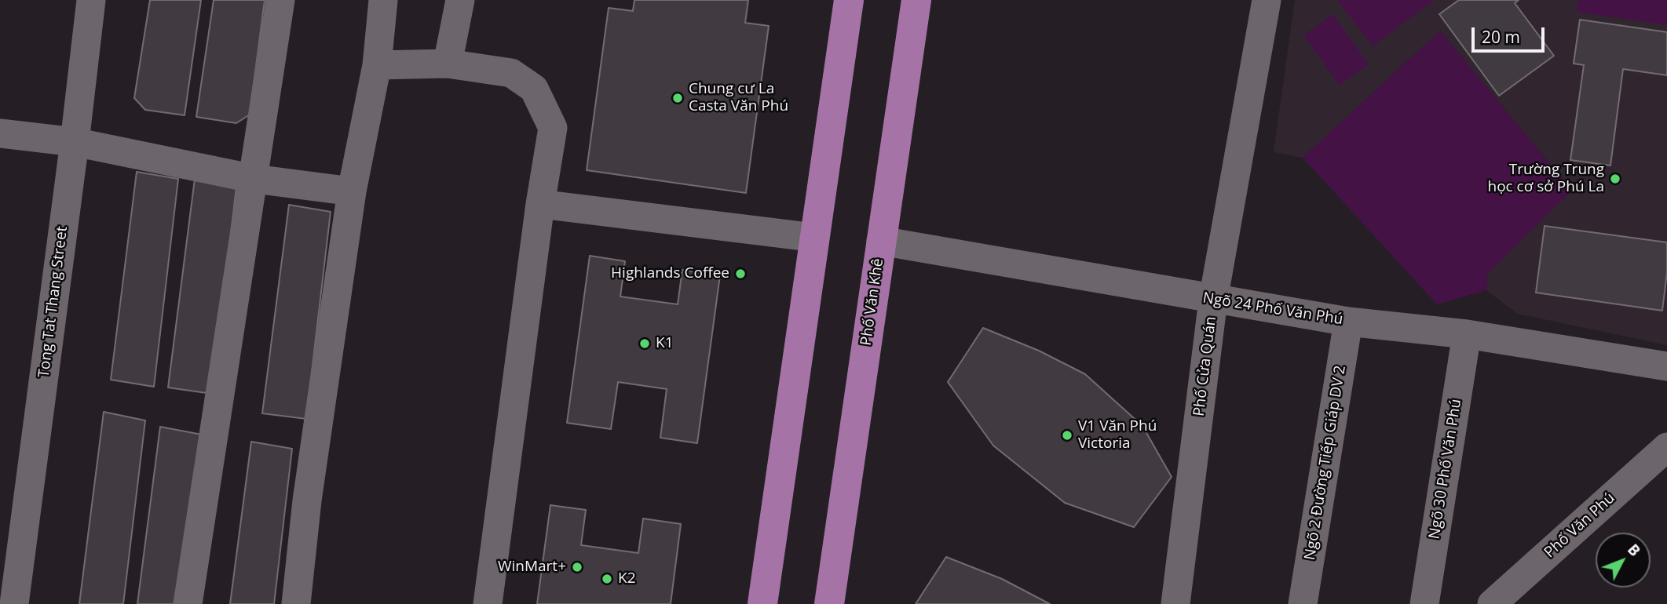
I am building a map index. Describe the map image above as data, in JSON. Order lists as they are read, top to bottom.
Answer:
{
  "streets": {
    "main road": ["Phố Văn Khê"],
    "street": [
      "Tong Tat Thang Street",
      "Ngõ 24 Phố Văn Phú",
      "Phố Cửa Quán",
      "Ngõ 2 Đường Tiếp Giáp DV 2",
      "Ngõ 30 Phố Văn Phú",
      "Phố Văn Phú"
    ]
  },
  "crossings": [
    ["Phố Văn Khê", "Ngõ 24 Phố Văn Phú"],
    ["Ngõ 24 Phố Văn Phú", "Phố Cửa Quán"],
    ["Ngõ 24 Phố Văn Phú", "Ngõ 2 Đường Tiếp Giáp DV 2"],
    ["Ngõ 24 Phố Văn Phú", "Ngõ 30 Phố Văn Phú"]
  ],
  "places": [
    "Chung cư La Casta Văn Phú",
    "Trường Trung học cơ sở Phú La",
    "Highlands Coffee",
    "K1",
    "V1 Văn Phú Victoria",
    "WinMart+",
    "K2"
  ],
  "scale_bar": "20 m",
  "north": "top right"
}
